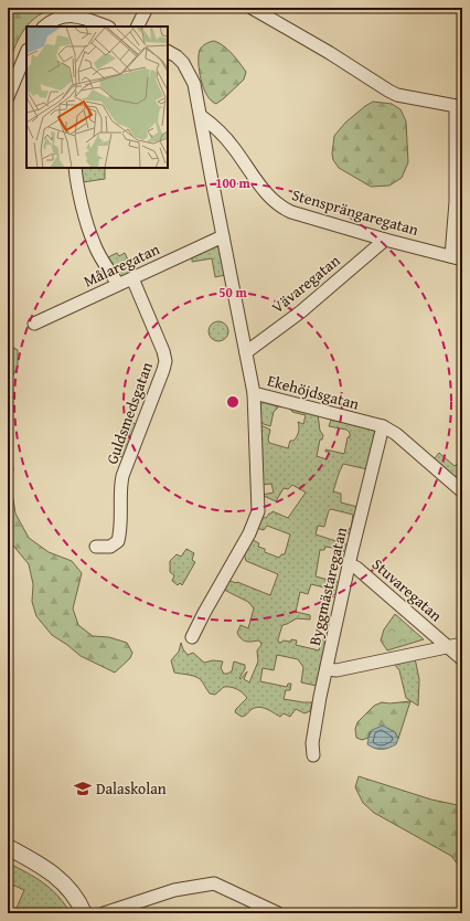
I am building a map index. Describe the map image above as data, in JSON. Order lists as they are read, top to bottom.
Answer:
{
  "streets": {
    "street": [
      "Stensprängaregatan",
      "Målaregatan",
      "Vävaregatan",
      "Ekehöjdsgatan",
      "Guldsmedsgatan",
      "Byggmästaregatan",
      "Stuvaregatan"
    ]
  },
  "crossings": [
    ["Stensprängaregatan", "Vävaregatan"],
    ["Stensprängaregatan", "Ekehöjdsgatan"],
    ["Målaregatan", "Ekehöjdsgatan"],
    ["Målaregatan", "Guldsmedsgatan"],
    ["Vävaregatan", "Ekehöjdsgatan"],
    ["Ekehöjdsgatan", "Byggmästaregatan"],
    ["Byggmästaregatan", "Stuvaregatan"]
  ],
  "places": {
    "school or university": ["Dalaskolan"]
  },
  "rings": ["100 m", "50 m"]
}
